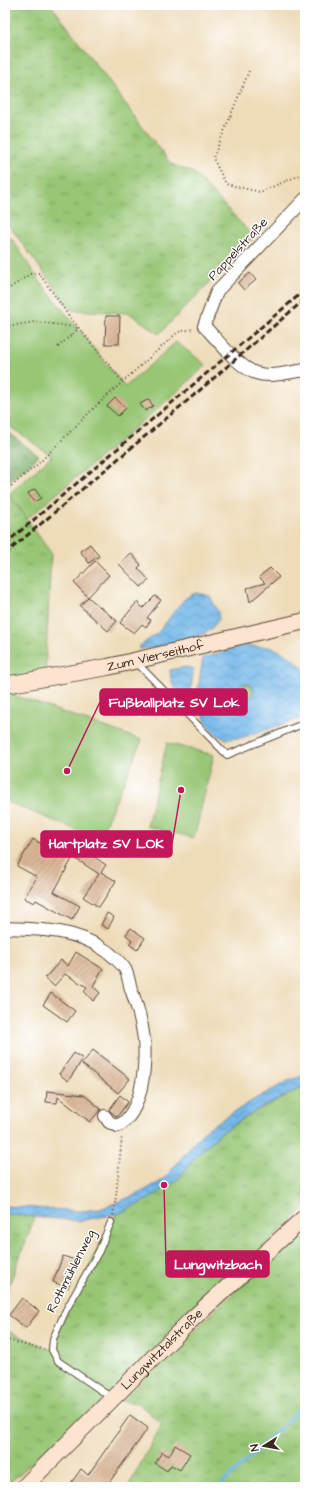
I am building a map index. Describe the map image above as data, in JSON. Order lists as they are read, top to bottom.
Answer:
{
  "streets": {
    "main road": ["Zum Vierseithof", "Lungwitztalstraße"],
    "street": ["Pappelstraße"],
    "lane": ["Rothmühlenweg"]
  },
  "places": ["Fußballplatz SV Lok", "Hartplatz SV LOK", "Lungwitzbach"],
  "north": "left"
}
